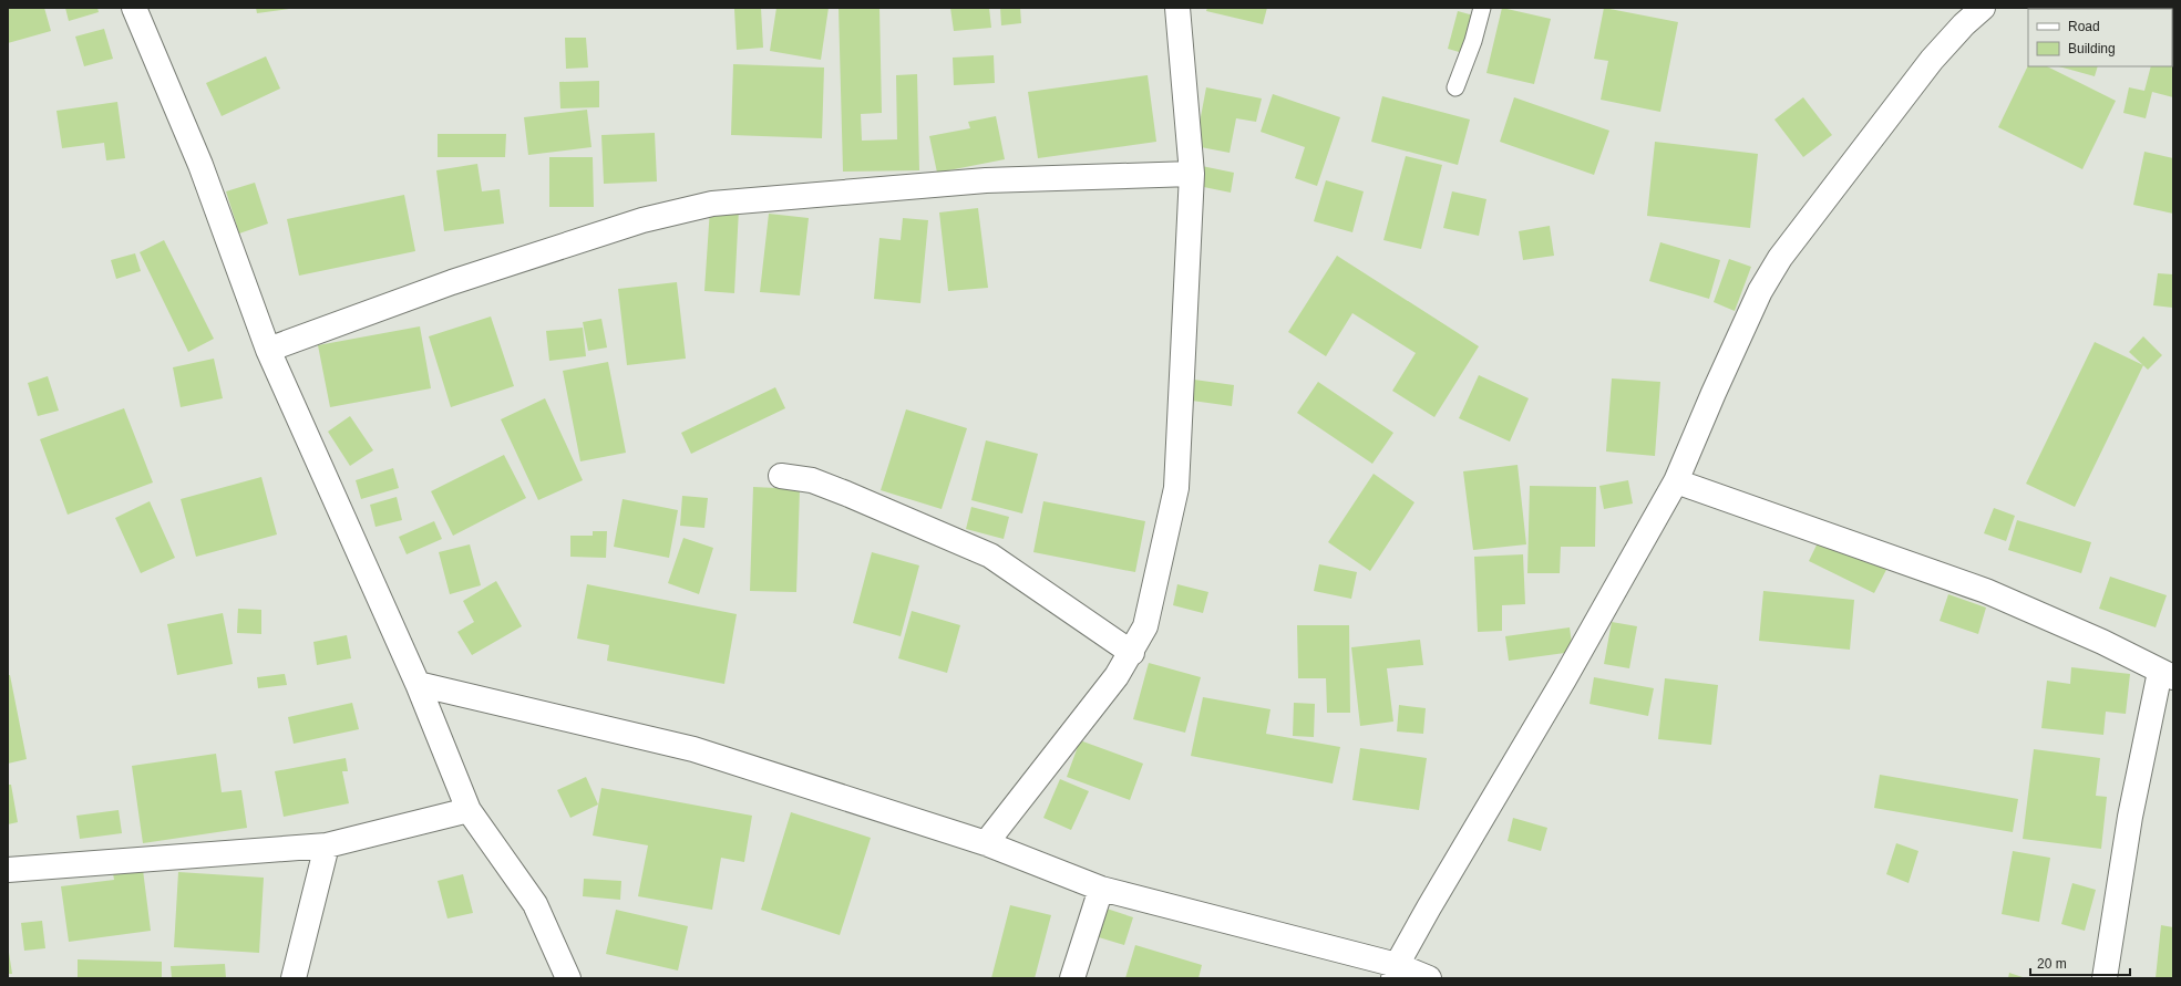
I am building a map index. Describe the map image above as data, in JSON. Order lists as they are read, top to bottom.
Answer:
{
  "legend": ["Road", "Building"],
  "scale_bar": "20 m"
}
